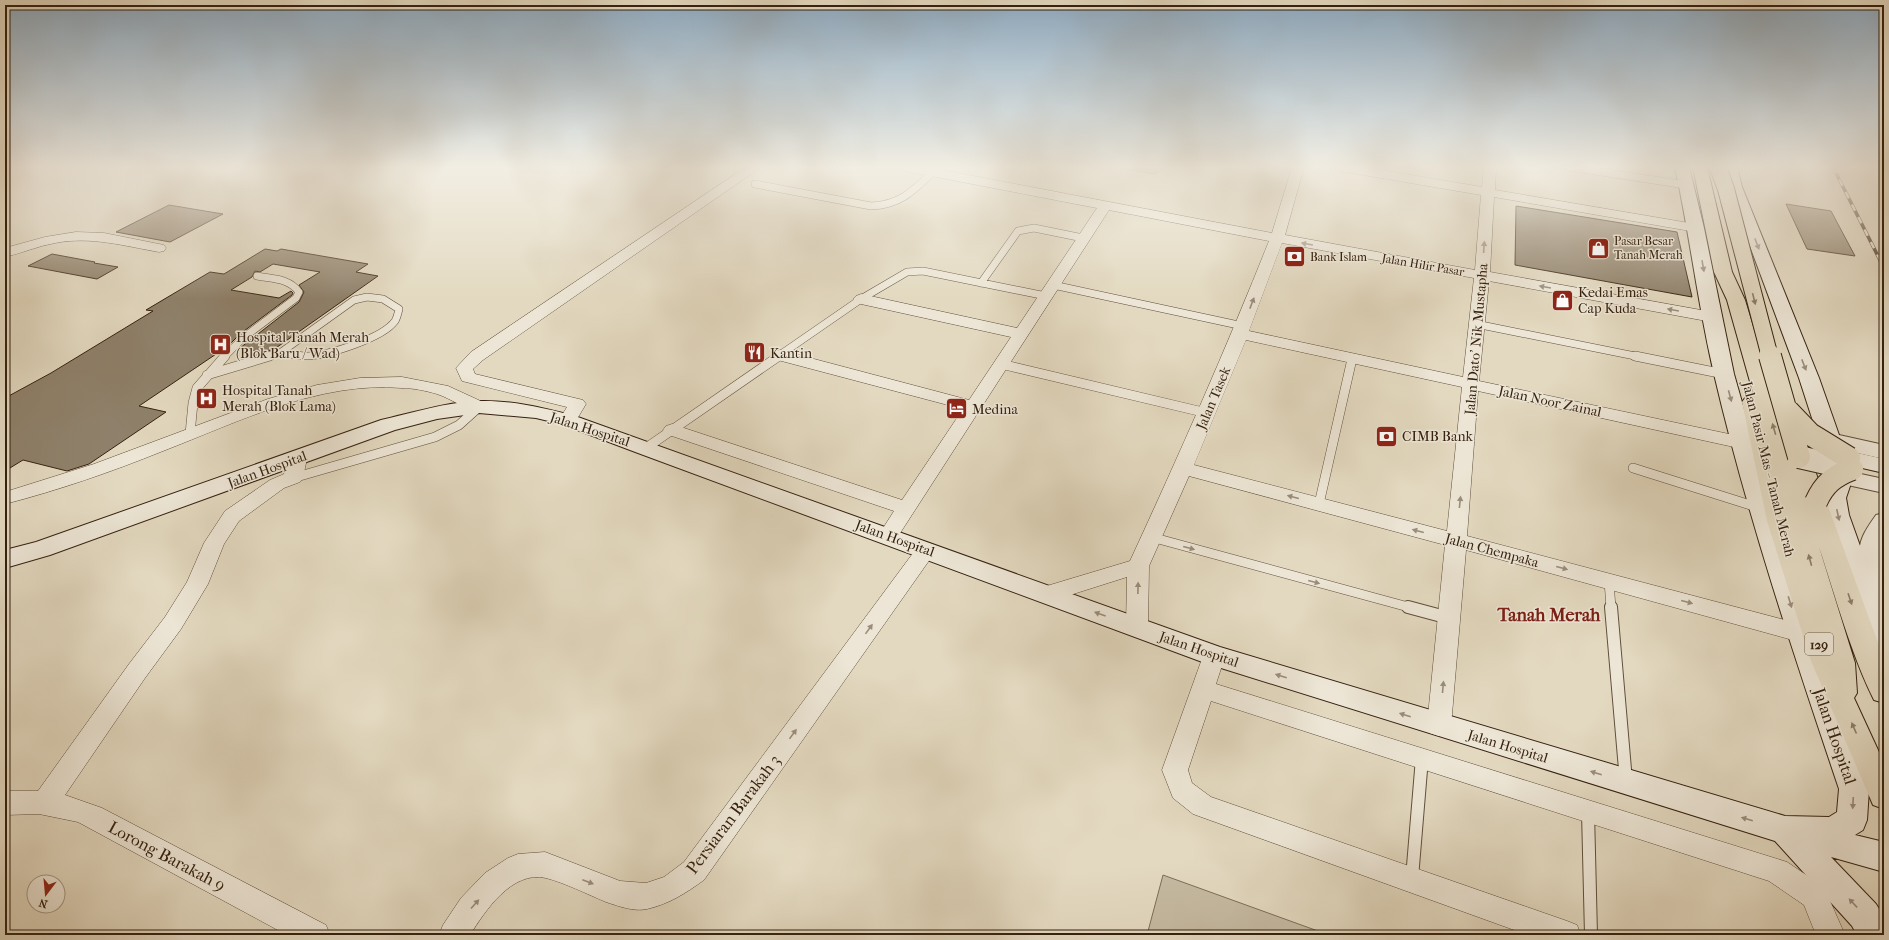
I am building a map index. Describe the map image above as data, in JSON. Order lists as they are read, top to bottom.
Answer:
{
  "streets": {
    "main road": ["Jalan Hospital", "Jalan Pasir Mas - Tanah Merah", "129"],
    "street": [
      "Jalan Hilir Pasar",
      "Jalan Dato' Nik Mustapha",
      "Jalan Tasek",
      "Jalan Noor Zainal",
      "Jalan Chempaka",
      "Persiaran Barakah 3",
      "Lorong Barakah 9"
    ]
  },
  "crossings": [
    ["Jalan Hilir Pasar", "Jalan Dato' Nik Mustapha"],
    ["Jalan Hilir Pasar", "Jalan Tasek"],
    ["Jalan Dato' Nik Mustapha", "Jalan Noor Zainal"],
    ["Jalan Dato' Nik Mustapha", "Jalan Hospital"],
    ["Jalan Dato' Nik Mustapha", "Jalan Chempaka"],
    ["Jalan Tasek", "Jalan Noor Zainal"],
    ["Jalan Tasek", "Jalan Hospital"],
    ["Jalan Tasek", "Jalan Chempaka"],
    ["Jalan Hospital", "Jalan Chempaka"],
    ["Jalan Hospital", "Persiaran Barakah 3"]
  ],
  "one_way": [
    "Jalan Hilir Pasar",
    "Jalan Dato' Nik Mustapha",
    "Jalan Tasek",
    "Persiaran Barakah 3"
  ],
  "districts": ["Tanah Merah"],
  "places": {
    "shop": ["Pasar Besar Tanah Merah", "Kedai Emas Cap Kuda"],
    "bank": ["Bank Islam", "CIMB Bank"],
    "hospital": ["Hospital Tanah Merah (Blok Baru / Wad)", "Hospital Tanah Merah (Blok Lama)"],
    "restaurant": ["Kantin"],
    "hotel": ["Medina"]
  },
  "north": "bottom"
}
